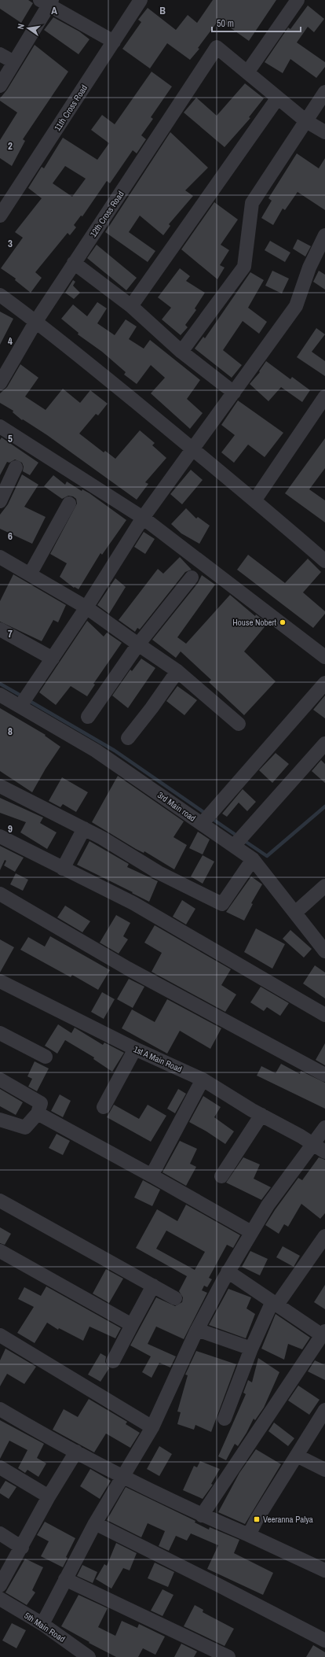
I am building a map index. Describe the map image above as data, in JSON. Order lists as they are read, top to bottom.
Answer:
{
  "streets": {
    "street": [
      "11th Cross Road",
      "12th Cross Road",
      "3rd Main road",
      "1st A Main Road",
      "5th Main Road"
    ]
  },
  "places": {
    "other": ["House Nobert"],
    "transit": ["Veeranna Palya"]
  },
  "scale_bar": "50 m",
  "north": "left",
  "grid": {
    "columns": ["A", "B"],
    "rows": [
      "2",
      "3",
      "4",
      "5",
      "6",
      "7",
      "8",
      "9"
    ]
  }
}
